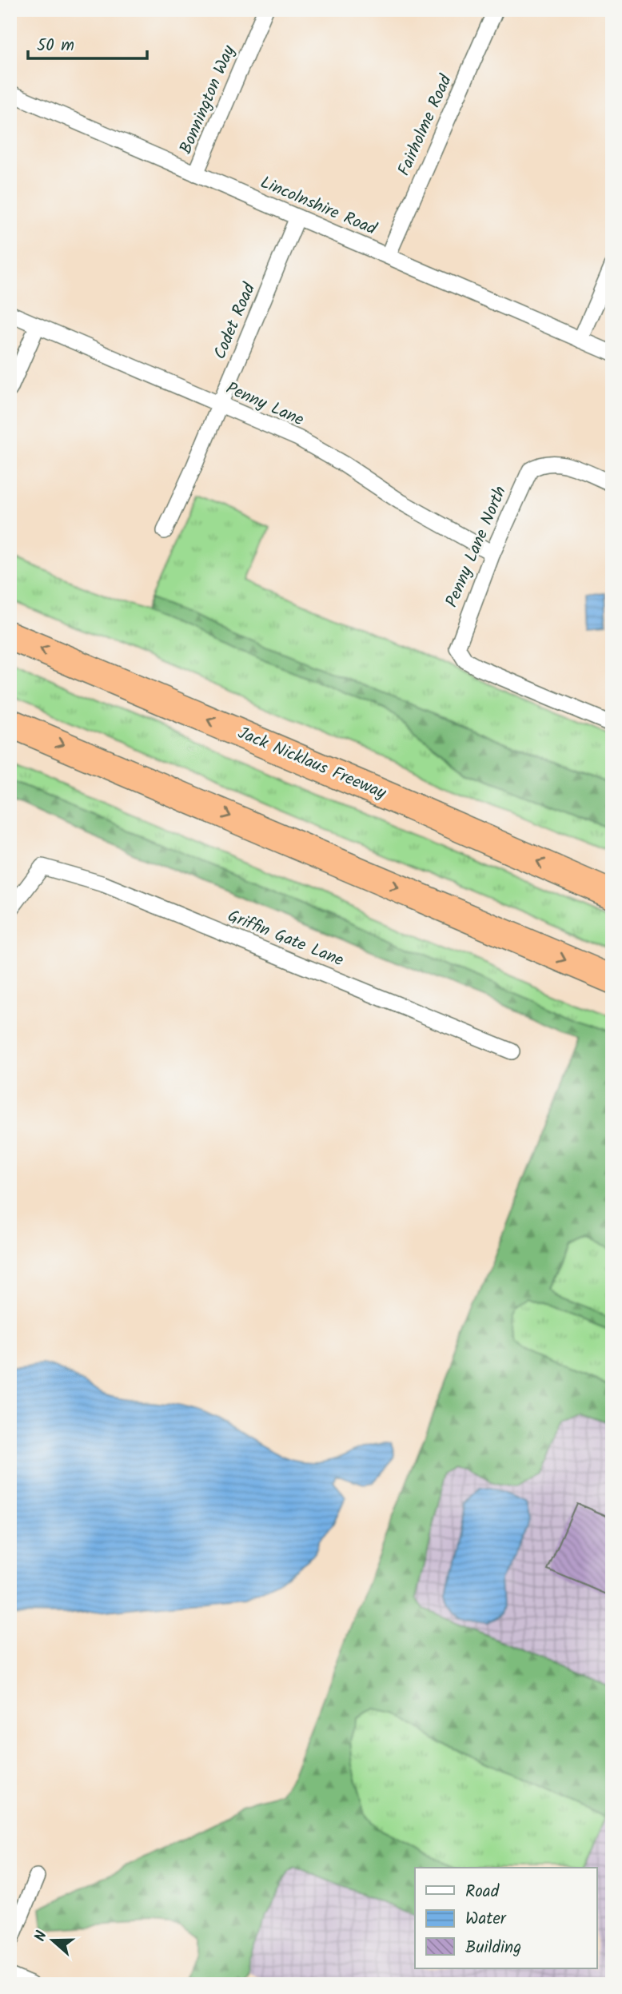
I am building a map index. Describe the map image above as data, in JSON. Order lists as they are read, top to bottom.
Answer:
{
  "streets": {
    "highway": ["Jack Nicklaus Freeway"],
    "street": [
      "Bonnington Way",
      "Fairholme Road",
      "Lincolnshire Road",
      "Codet Road",
      "Penny Lane",
      "Penny Lane North",
      "Griffin Gate Lane"
    ]
  },
  "crossings": [
    ["Bonnington Way", "Lincolnshire Road"],
    ["Fairholme Road", "Lincolnshire Road"],
    ["Lincolnshire Road", "Codet Road"],
    ["Codet Road", "Penny Lane"],
    ["Penny Lane", "Penny Lane North"]
  ],
  "legend": ["Road", "Water", "Building"],
  "scale_bar": "50 m",
  "north": "left"
}
